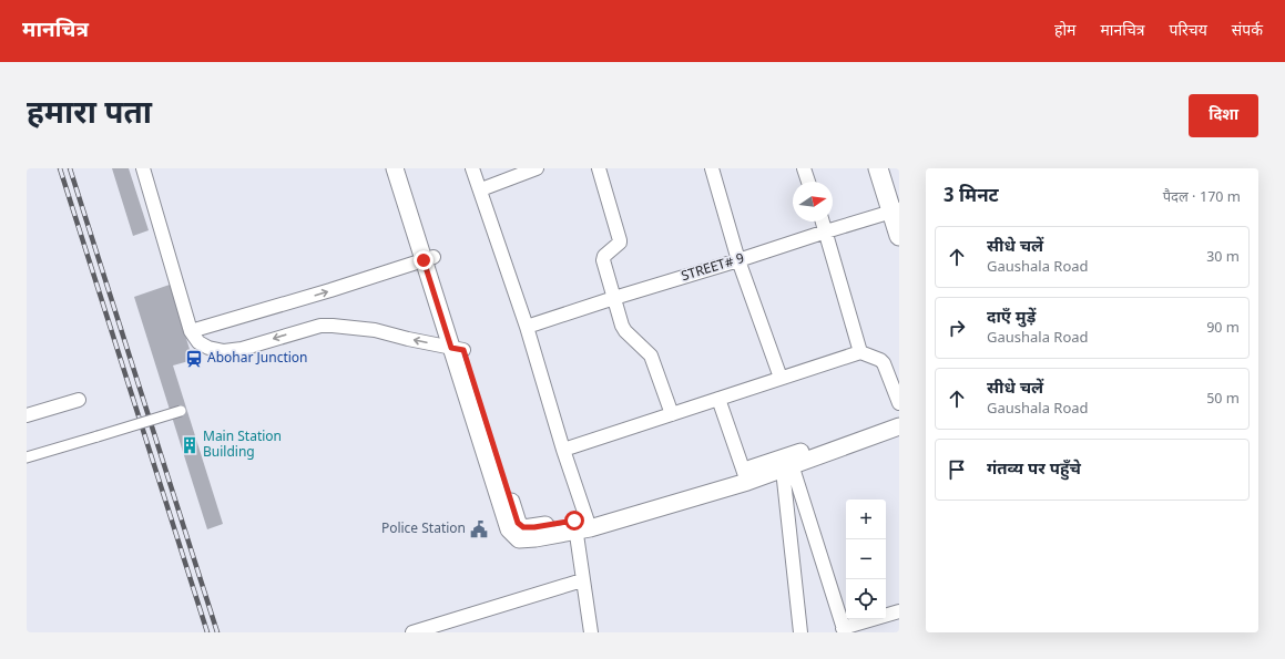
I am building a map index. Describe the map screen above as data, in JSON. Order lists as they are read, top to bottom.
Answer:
{
  "streets": {
    "street": ["STREET# 9"]
  },
  "places": {
    "station": ["Abohar Junction"],
    "building": ["Main Station Building"],
    "public building": ["Police Station"]
  },
  "north": "right",
  "page": {
    "header": "मानचित्र",
    "nav": [
      "होम",
      "मानचित्र",
      "परिचय",
      "संपर्क"
    ],
    "buttons": "दिशा",
    "title": "हमारा पता",
    "heading": ["3 मिनट", "पैदल · 170 m"],
    "list": [
      ["सीधे चलें", "Gaushala Road", "30 m"],
      ["दाएँ मुड़ें", "Gaushala Road", "90 m"],
      ["सीधे चलें", "Gaushala Road", "50 m"],
      "गंतव्य पर पहुँचे"
    ],
    "map_buttons": ["+", "−"]
  }
}
